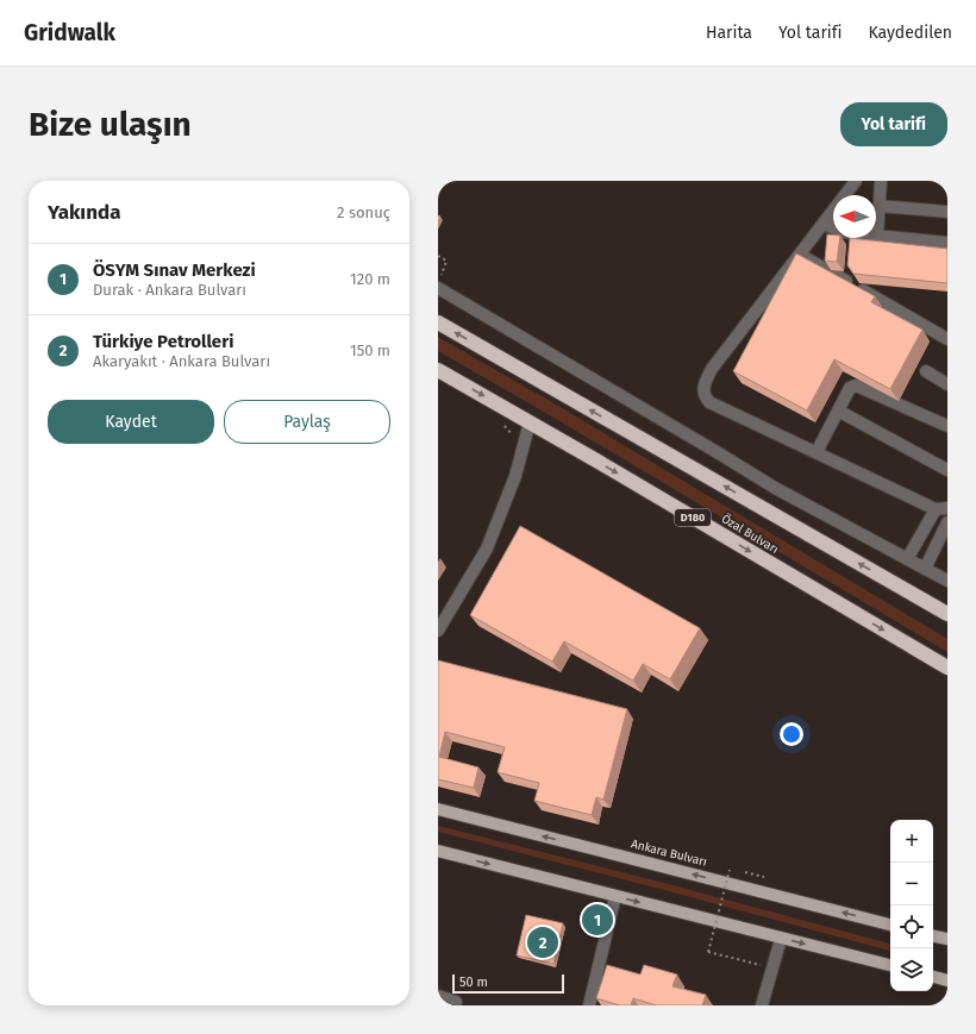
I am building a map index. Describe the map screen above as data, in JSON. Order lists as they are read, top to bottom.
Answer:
{
  "streets": {
    "highway": ["D180", "Özal Bulvarı"],
    "main road": ["Ankara Bulvarı"]
  },
  "scale_bar": "50 m",
  "north": "left",
  "page": {
    "header": "Gridwalk",
    "nav": ["Harita", "Yol tarifi", "Kaydedilen"],
    "buttons": [
      "Yol tarifi",
      ["Kaydet", "Paylaş"]
    ],
    "title": "Bize ulaşın",
    "heading": ["Yakında", "2 sonuç"],
    "list": [
      {
        "mark": "1",
        "name": "ÖSYM Sınav Merkezi",
        "note": "Durak · Ankara Bulvarı",
        "value": "120 m"
      },
      {
        "mark": "2",
        "name": "Türkiye Petrolleri",
        "note": "Akaryakıt · Ankara Bulvarı",
        "value": "150 m"
      }
    ],
    "map_buttons": ["+", "−"],
    "pins": ["1", "2"],
    "scale": "50 m"
  }
}
